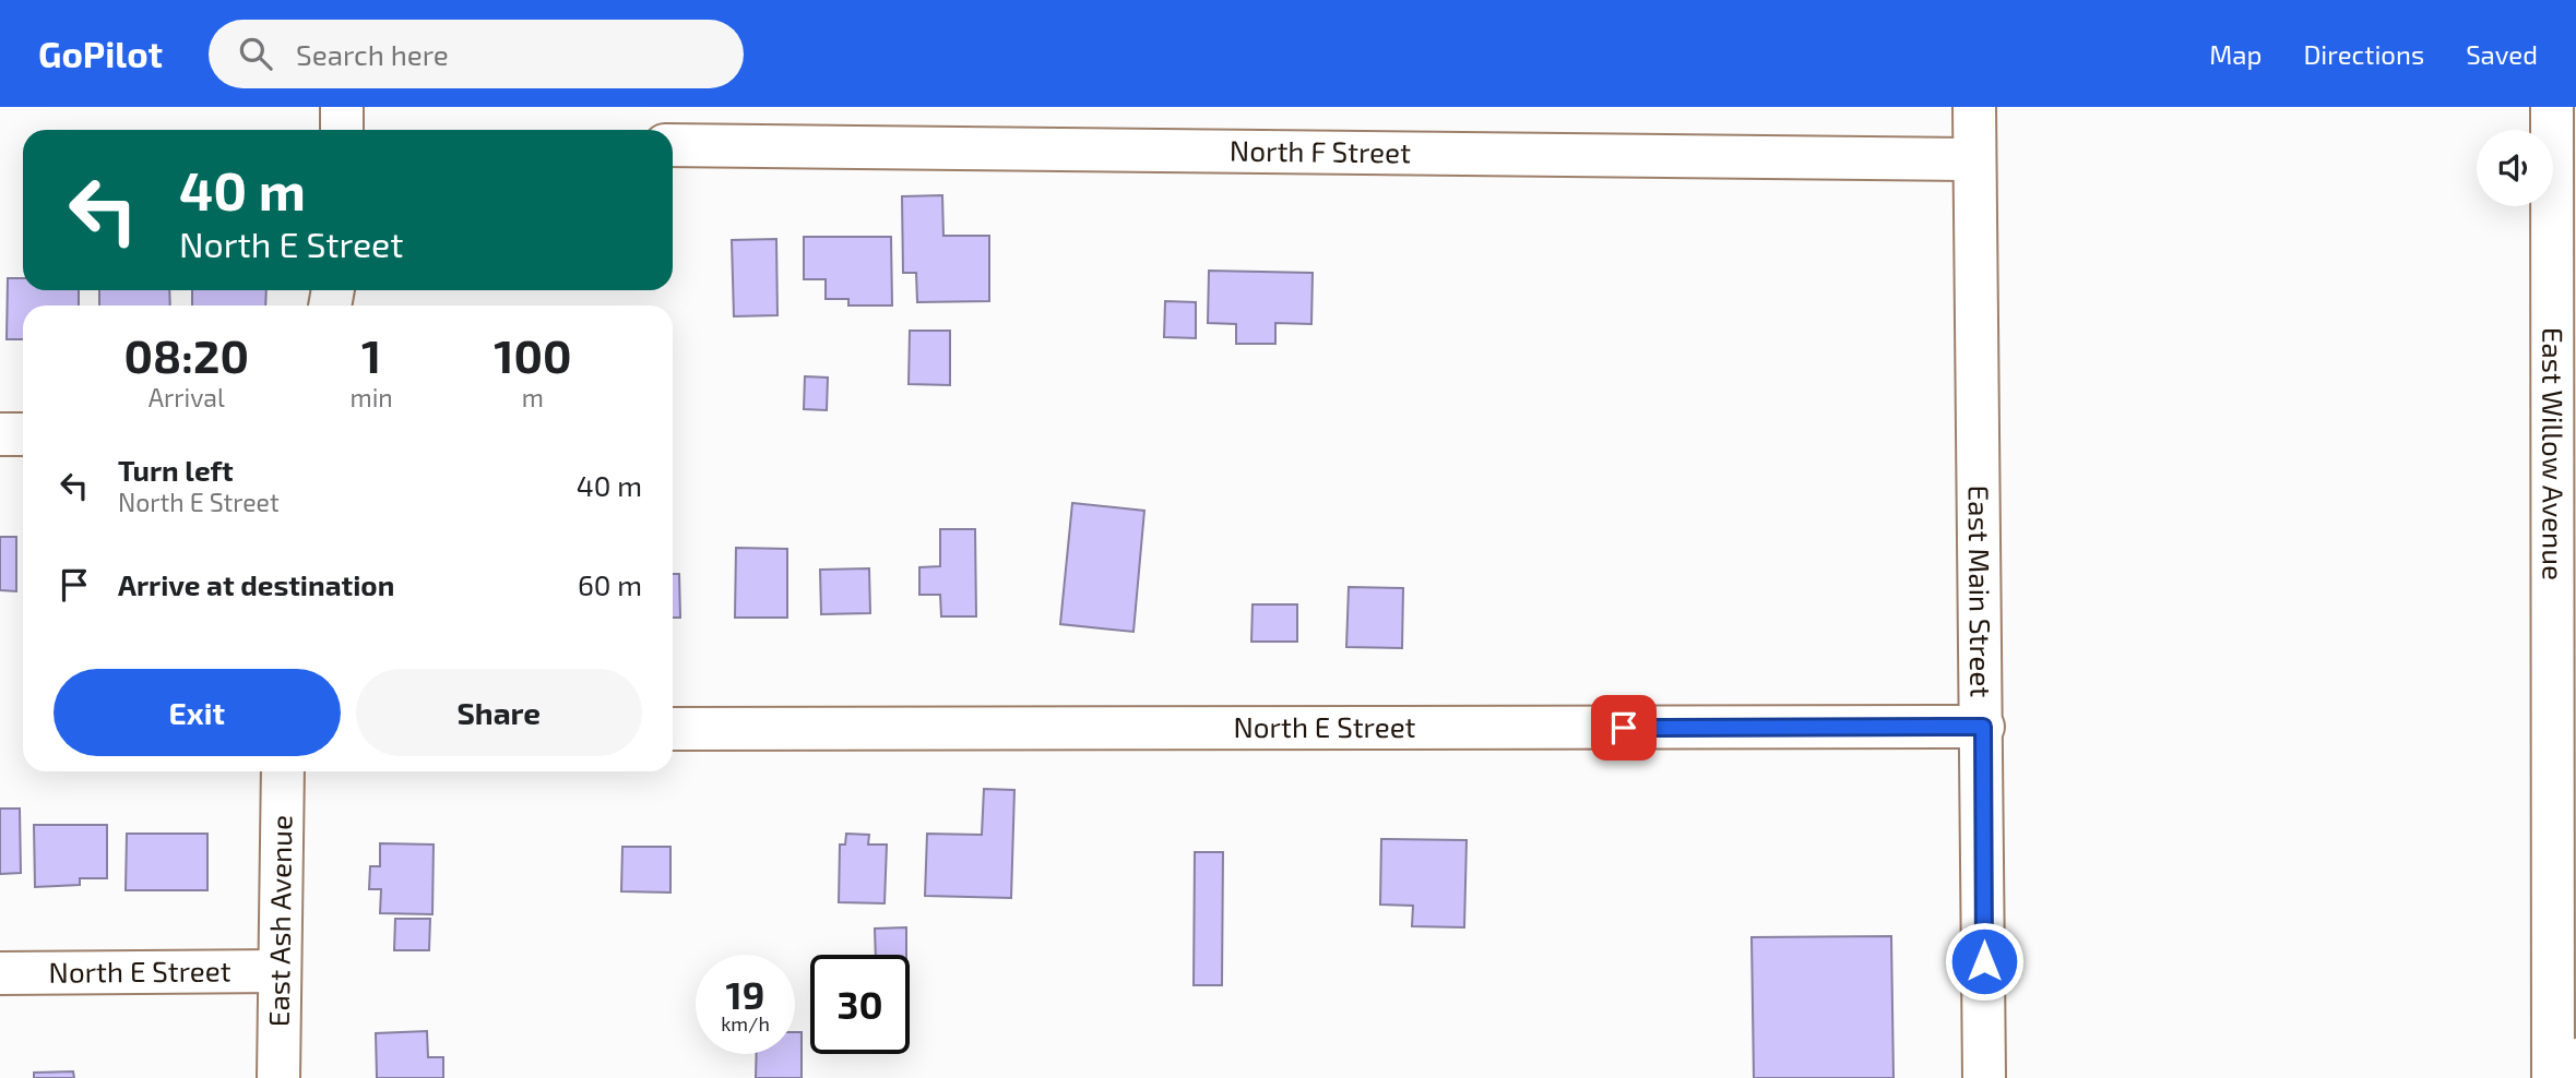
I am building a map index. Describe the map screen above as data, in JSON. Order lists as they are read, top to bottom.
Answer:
{
  "streets": {
    "street": [
      "North F Street",
      "East Willow Avenue",
      "East Main Street",
      "North E Street",
      "East Ash Avenue"
    ]
  },
  "crossings": [
    ["North F Street", "East Main Street"],
    ["East Main Street", "North E Street"],
    ["North E Street", "East Ash Avenue"]
  ],
  "page": {
    "header": "GoPilot",
    "search": "Search here",
    "nav": ["Map", "Directions", "Saved"],
    "turn": ["40 m", "North E Street"],
    "eta": [
      "08:20",
      "Arrival",
      "1",
      "min",
      "100",
      "m"
    ],
    "list": [
      {
        "name": "Turn left",
        "note": "North E Street",
        "value": "40 m"
      },
      {
        "name": "Arrive at destination",
        "value": "60 m"
      }
    ],
    "buttons": ["Exit", "Share"],
    "speed": "19 km/h",
    "limit": "30"
  }
}
